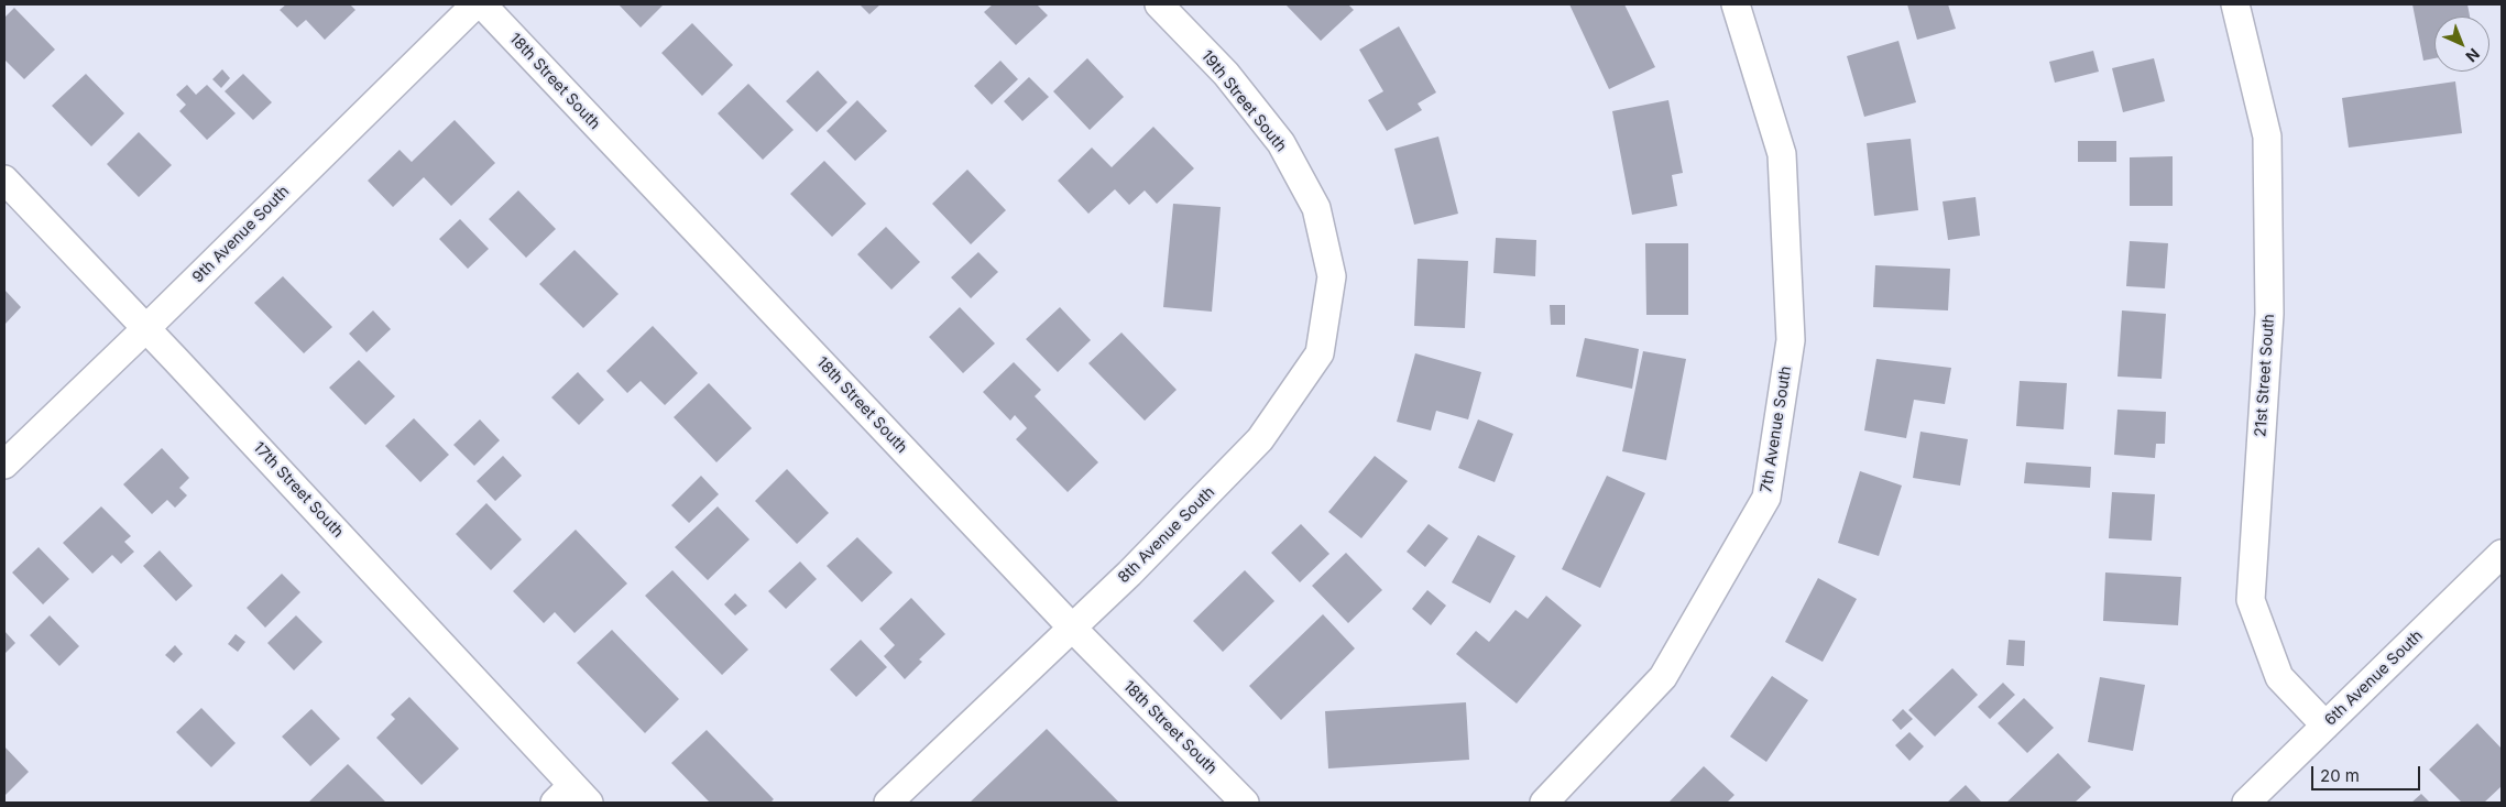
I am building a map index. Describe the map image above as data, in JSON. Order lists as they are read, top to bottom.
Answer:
{
  "streets": {
    "street": [
      "18th Street South",
      "19th Street South",
      "9th Avenue South",
      "21st Street South",
      "7th Avenue South",
      "17th Street South",
      "8th Avenue South",
      "6th Avenue South"
    ]
  },
  "crossings": [
    ["18th Street South", "8th Avenue South"],
    ["19th Street South", "8th Avenue South"],
    ["9th Avenue South", "17th Street South"],
    ["21st Street South", "6th Avenue South"]
  ],
  "scale_bar": "20 m",
  "north": "bottom right"
}
